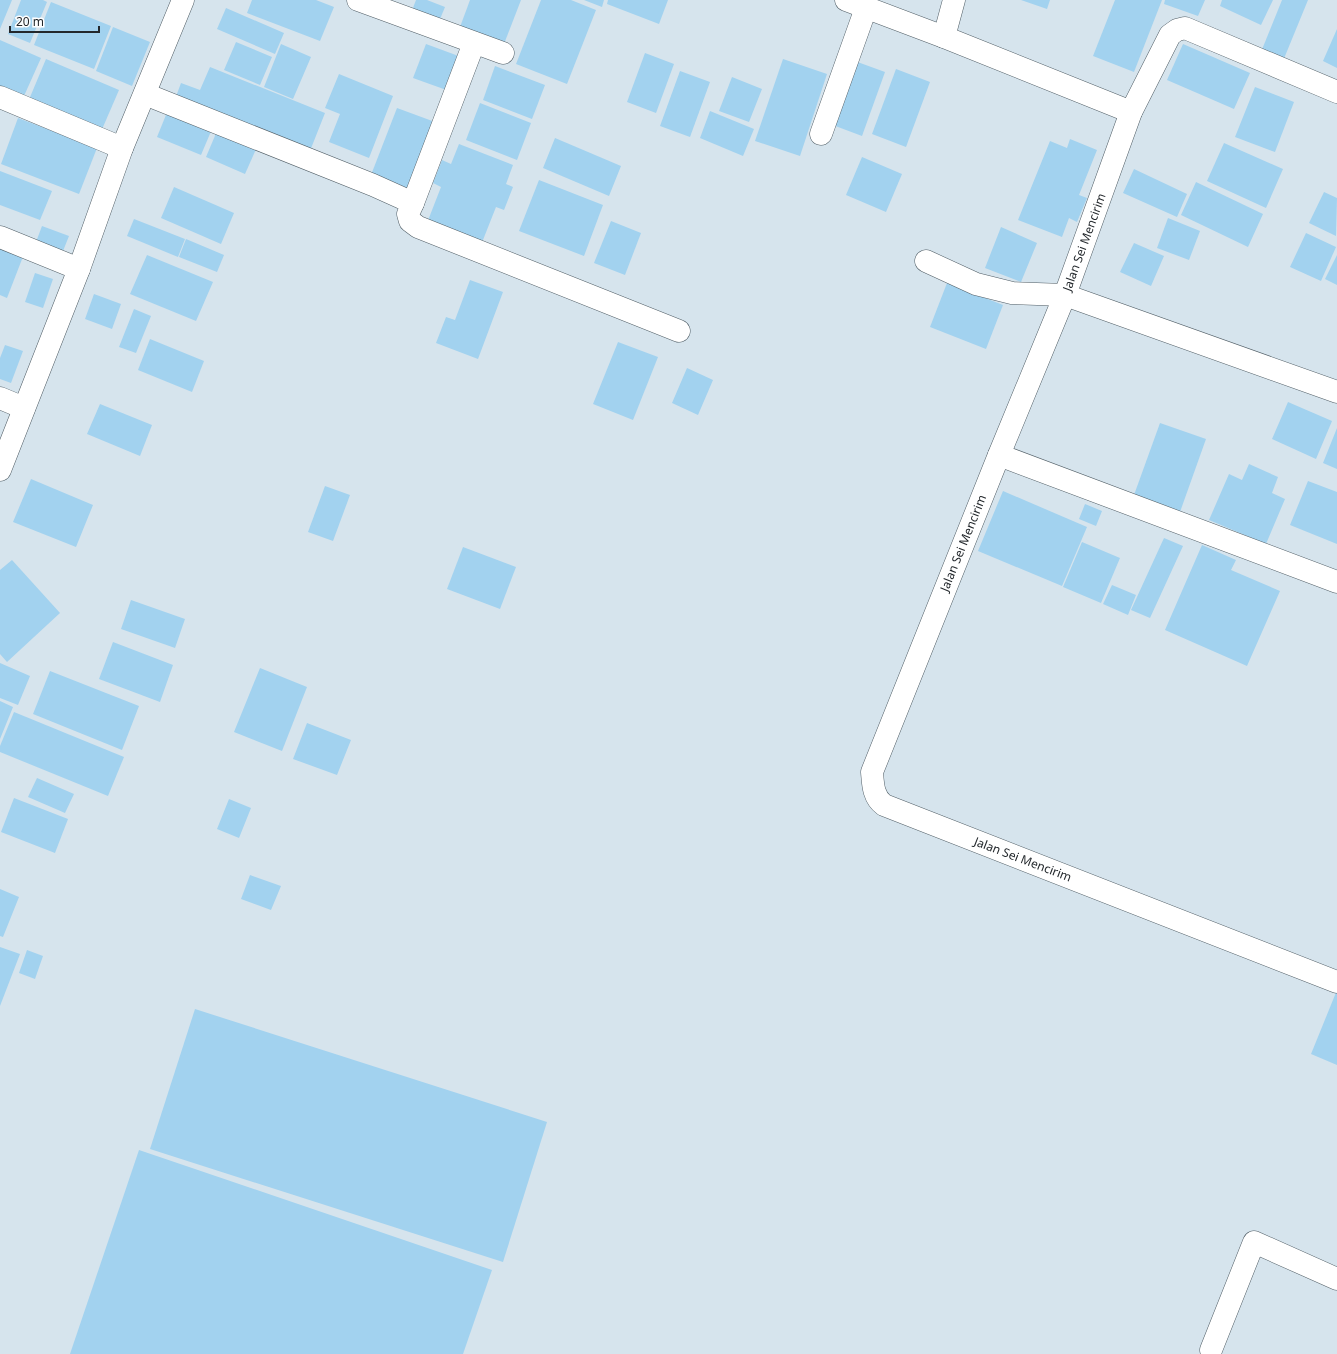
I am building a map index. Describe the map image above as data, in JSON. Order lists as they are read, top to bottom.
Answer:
{
  "streets": {
    "street": ["Jalan Sei Mencirim"]
  },
  "scale_bar": "20 m"
}
